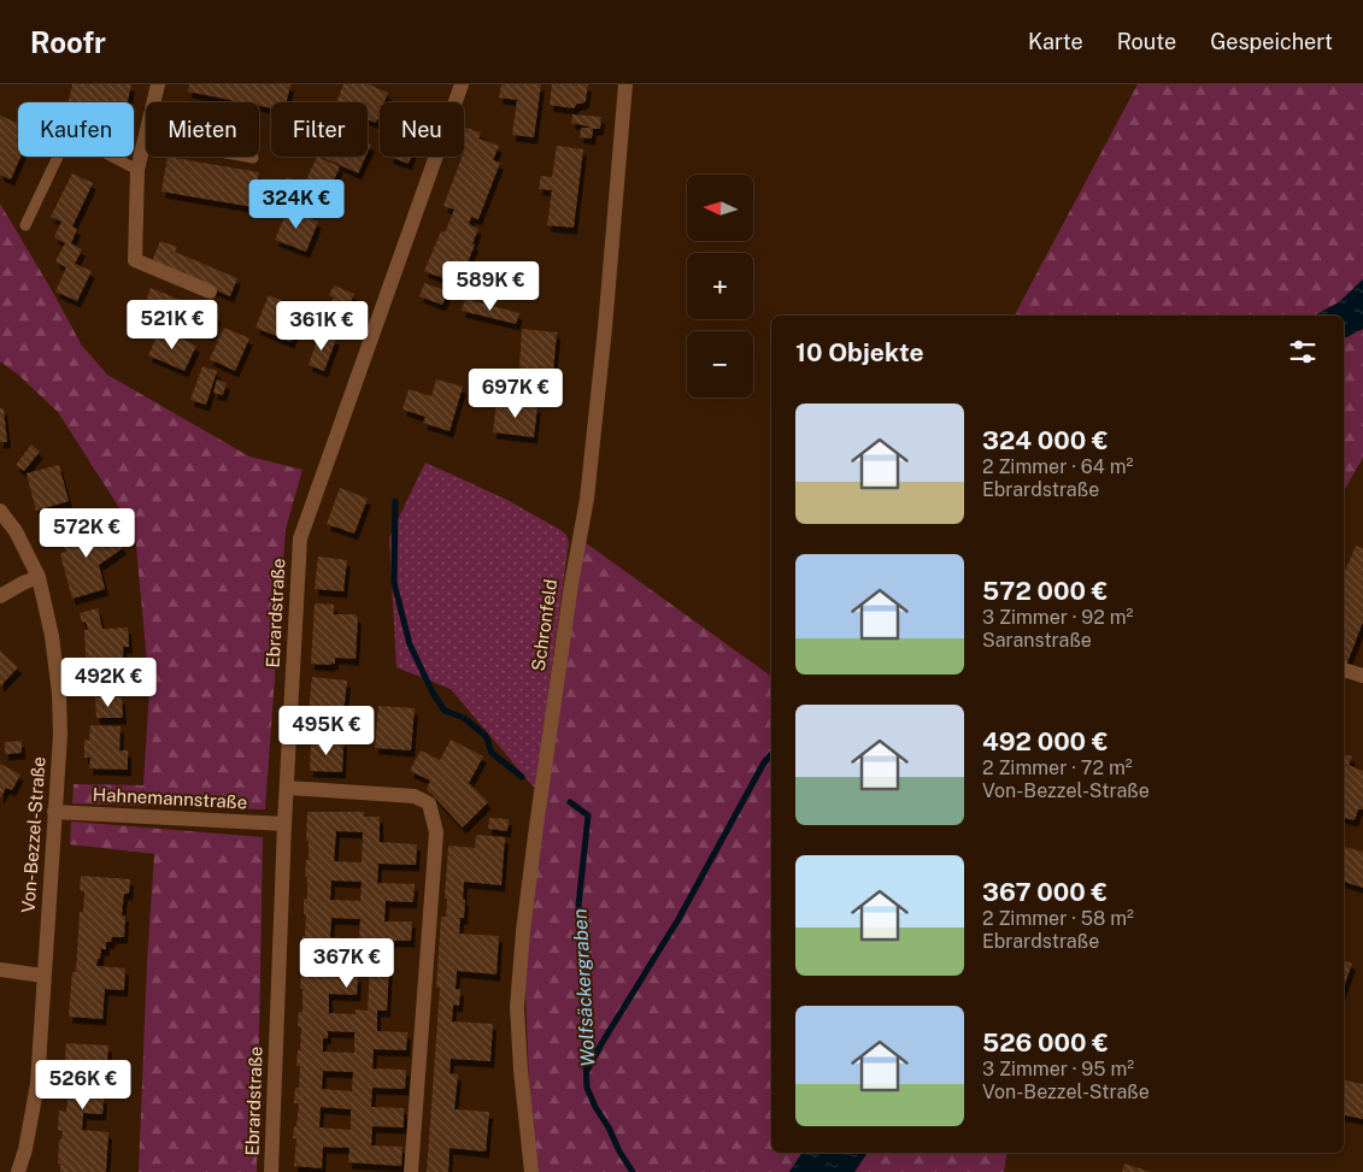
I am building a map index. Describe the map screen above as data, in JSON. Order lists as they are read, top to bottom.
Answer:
{
  "streets": {
    "street": [
      "Ebrardstraße",
      "Schronfeld",
      "Hahnemannstraße",
      "Von-Bezzel-Straße"
    ]
  },
  "crossings": [
    ["Ebrardstraße", "Hahnemannstraße"],
    ["Hahnemannstraße", "Von-Bezzel-Straße"]
  ],
  "water": ["Wolfsäckergraben"],
  "north": "left",
  "page": {
    "header": "Roofr",
    "nav": ["Karte", "Route", "Gespeichert"],
    "chip": [
      "Kaufen",
      "Mieten",
      "Filter",
      "Neu"
    ],
    "map_buttons": ["+", "−"],
    "price": [
      "324K €",
      "589K €",
      "521K €",
      "361K €",
      "697K €",
      "572K €",
      "492K €",
      "495K €",
      "367K €",
      "526K €"
    ],
    "heading": "10 Objekte",
    "list": [
      {
        "name": "324 000 €",
        "note": "2 Zimmer · 64 m² · Ebrardstraße"
      },
      {
        "name": "572 000 €",
        "note": "3 Zimmer · 92 m² · Saranstraße"
      },
      {
        "name": "492 000 €",
        "note": "2 Zimmer · 72 m² · Von-Bezzel-Straße"
      },
      {
        "name": "367 000 €",
        "note": "2 Zimmer · 58 m² · Ebrardstraße"
      },
      {
        "name": "526 000 €",
        "note": "3 Zimmer · 95 m² · Von-Bezzel-Straße"
      }
    ]
  }
}
